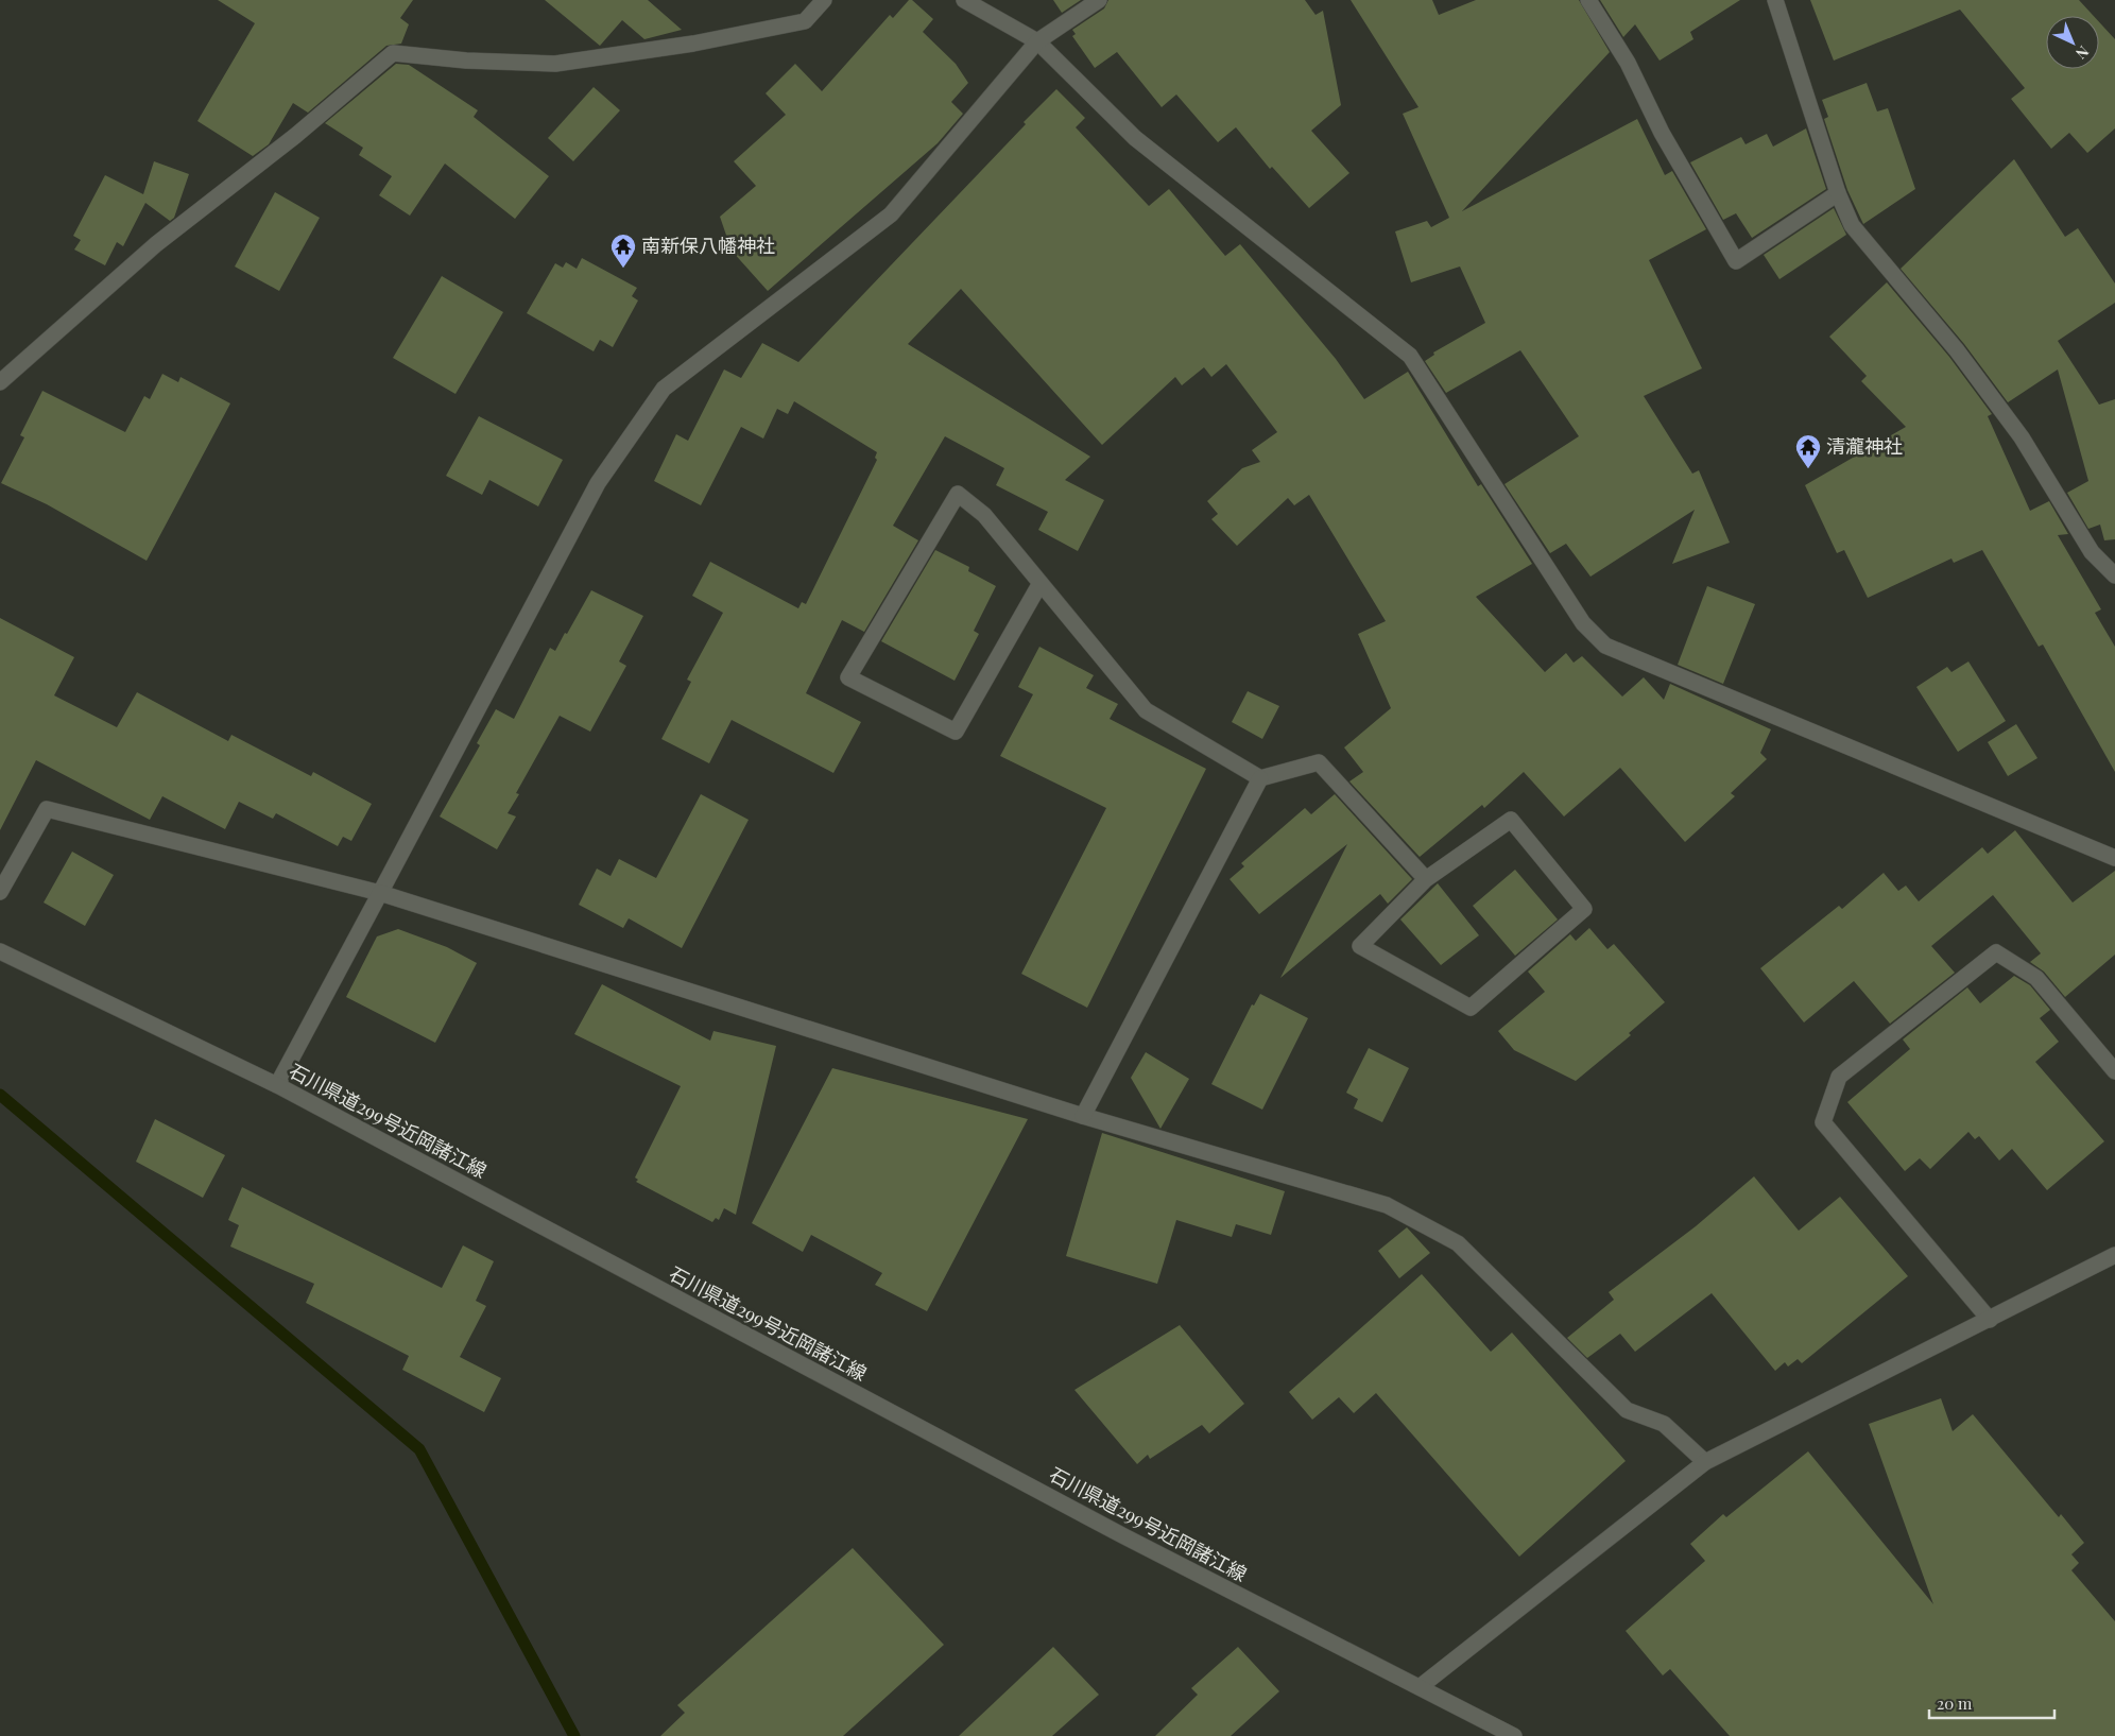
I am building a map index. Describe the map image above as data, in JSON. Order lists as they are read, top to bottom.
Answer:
{
  "streets": {
    "street": ["石川県道299号近岡諸江線"]
  },
  "places": {
    "temple": ["南新保八幡神社", "清瀧神社"]
  },
  "scale_bar": "20 m",
  "north": "bottom right"
}
